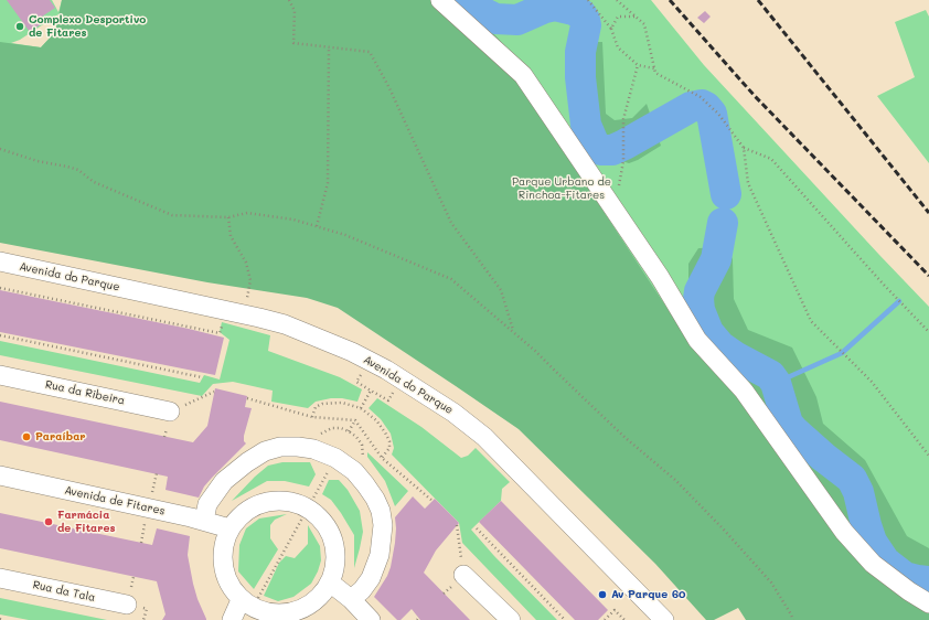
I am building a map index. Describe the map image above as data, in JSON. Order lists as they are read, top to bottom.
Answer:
{
  "streets": {
    "street": [
      "Avenida do Parque",
      "Rua da Ribeira",
      "Avenida de Fitares",
      "Rua da Tala"
    ]
  },
  "parks": ["Parque Urbano de Rinchoa-Fitares"],
  "places": [
    "Complexo Desportivo de Fitares",
    "Paraíbar",
    "Farmácia de Fitares",
    "Av Parque 60"
  ]
}
